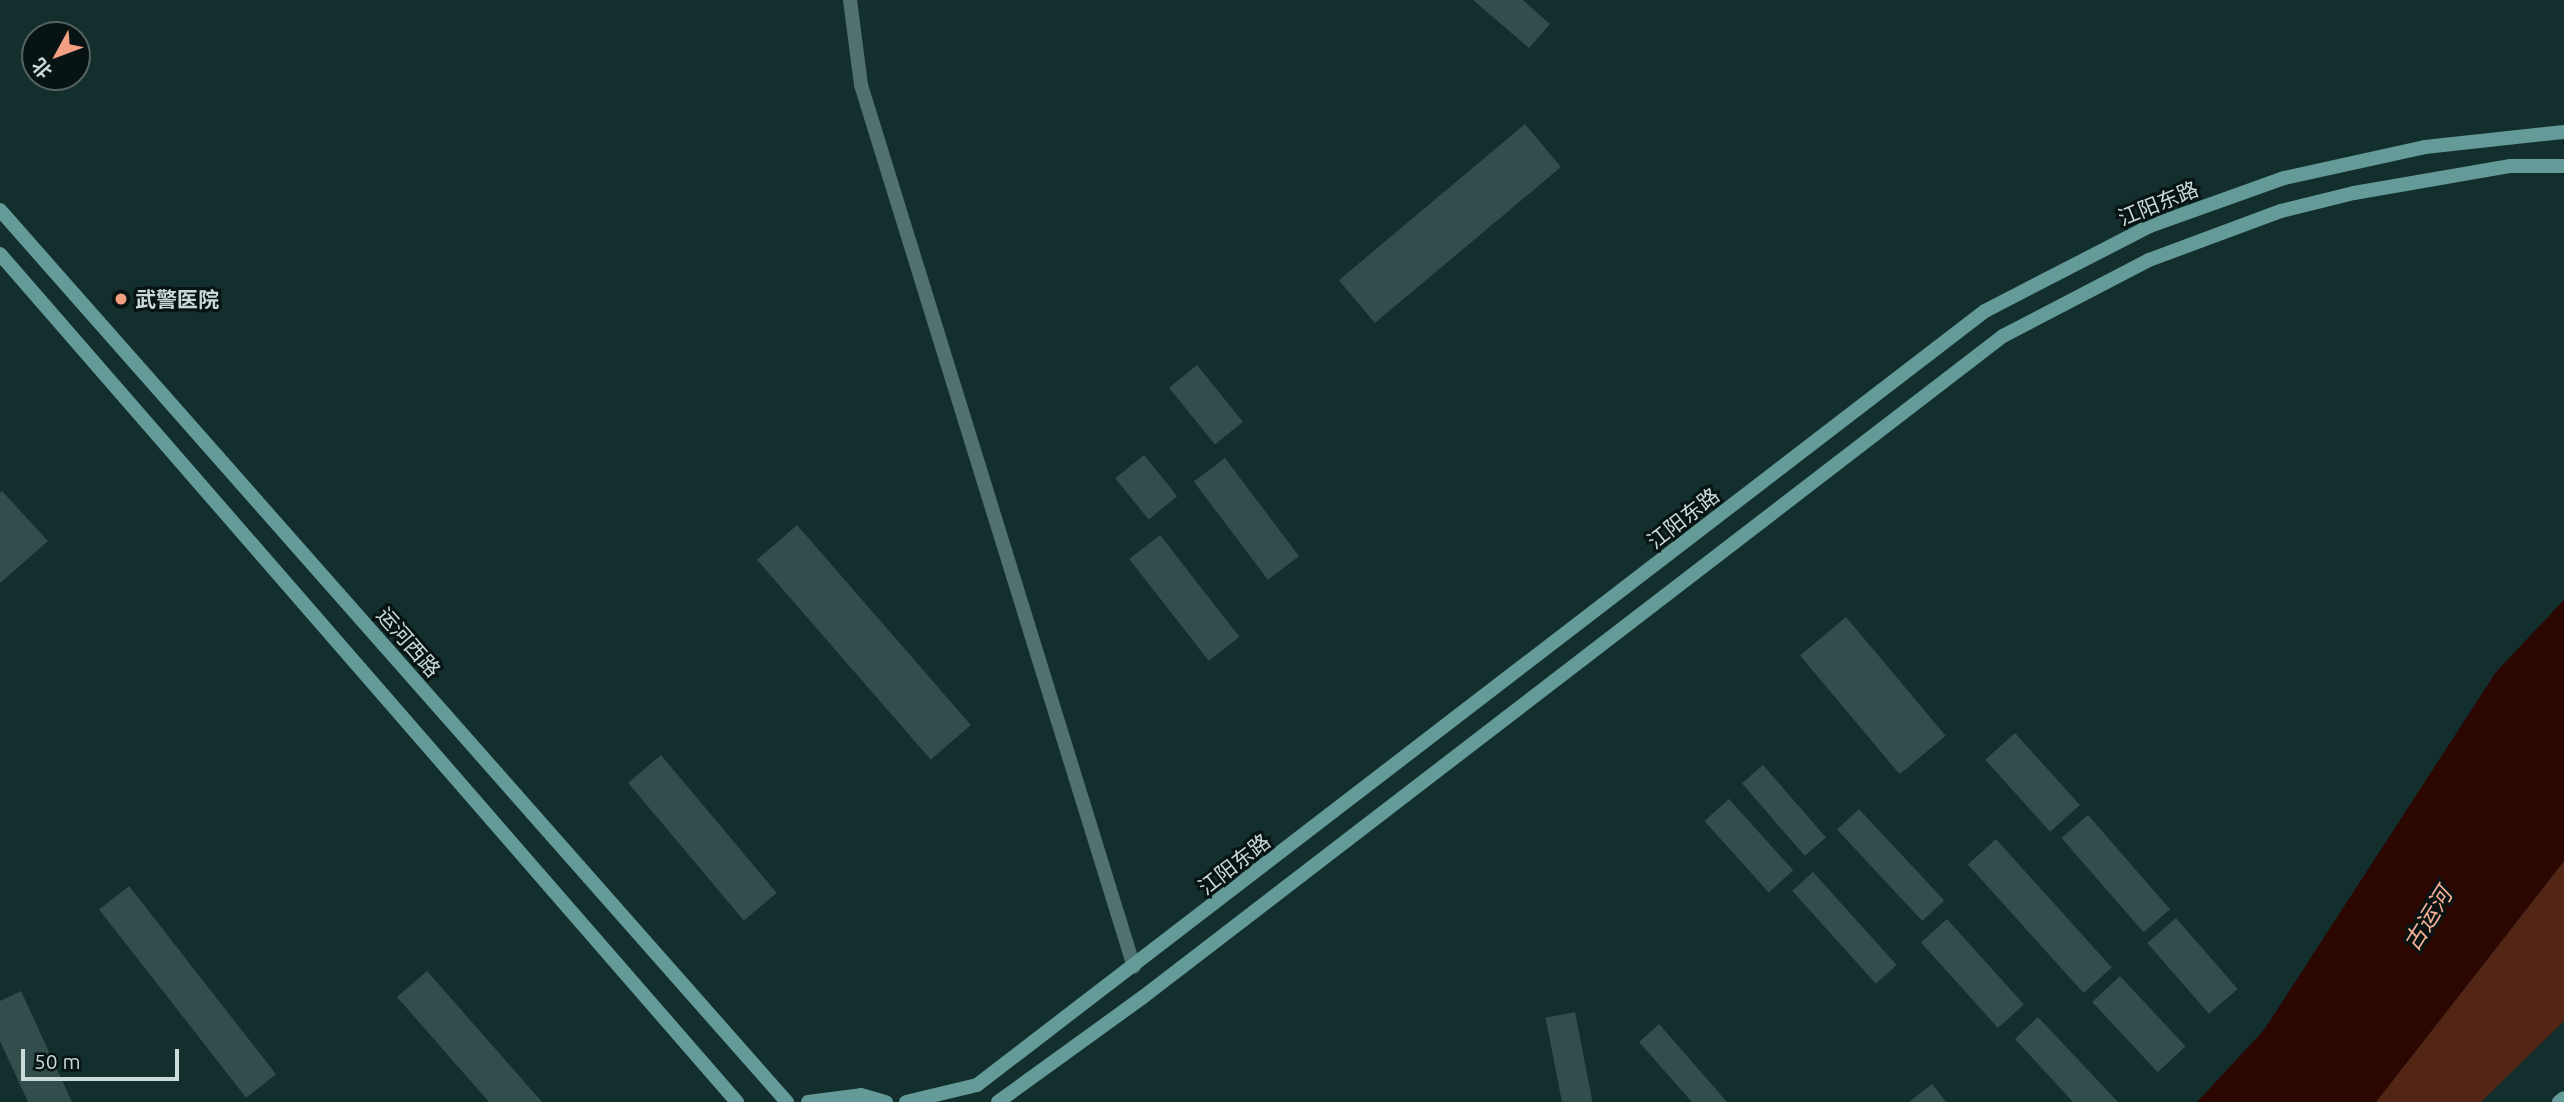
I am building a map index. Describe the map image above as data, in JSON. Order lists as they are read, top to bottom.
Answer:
{
  "streets": {
    "main road": ["江阳东路", "运河西路"]
  },
  "water": ["古运河"],
  "places": ["武警医院"],
  "scale_bar": "50 m",
  "north": "bottom left"
}
